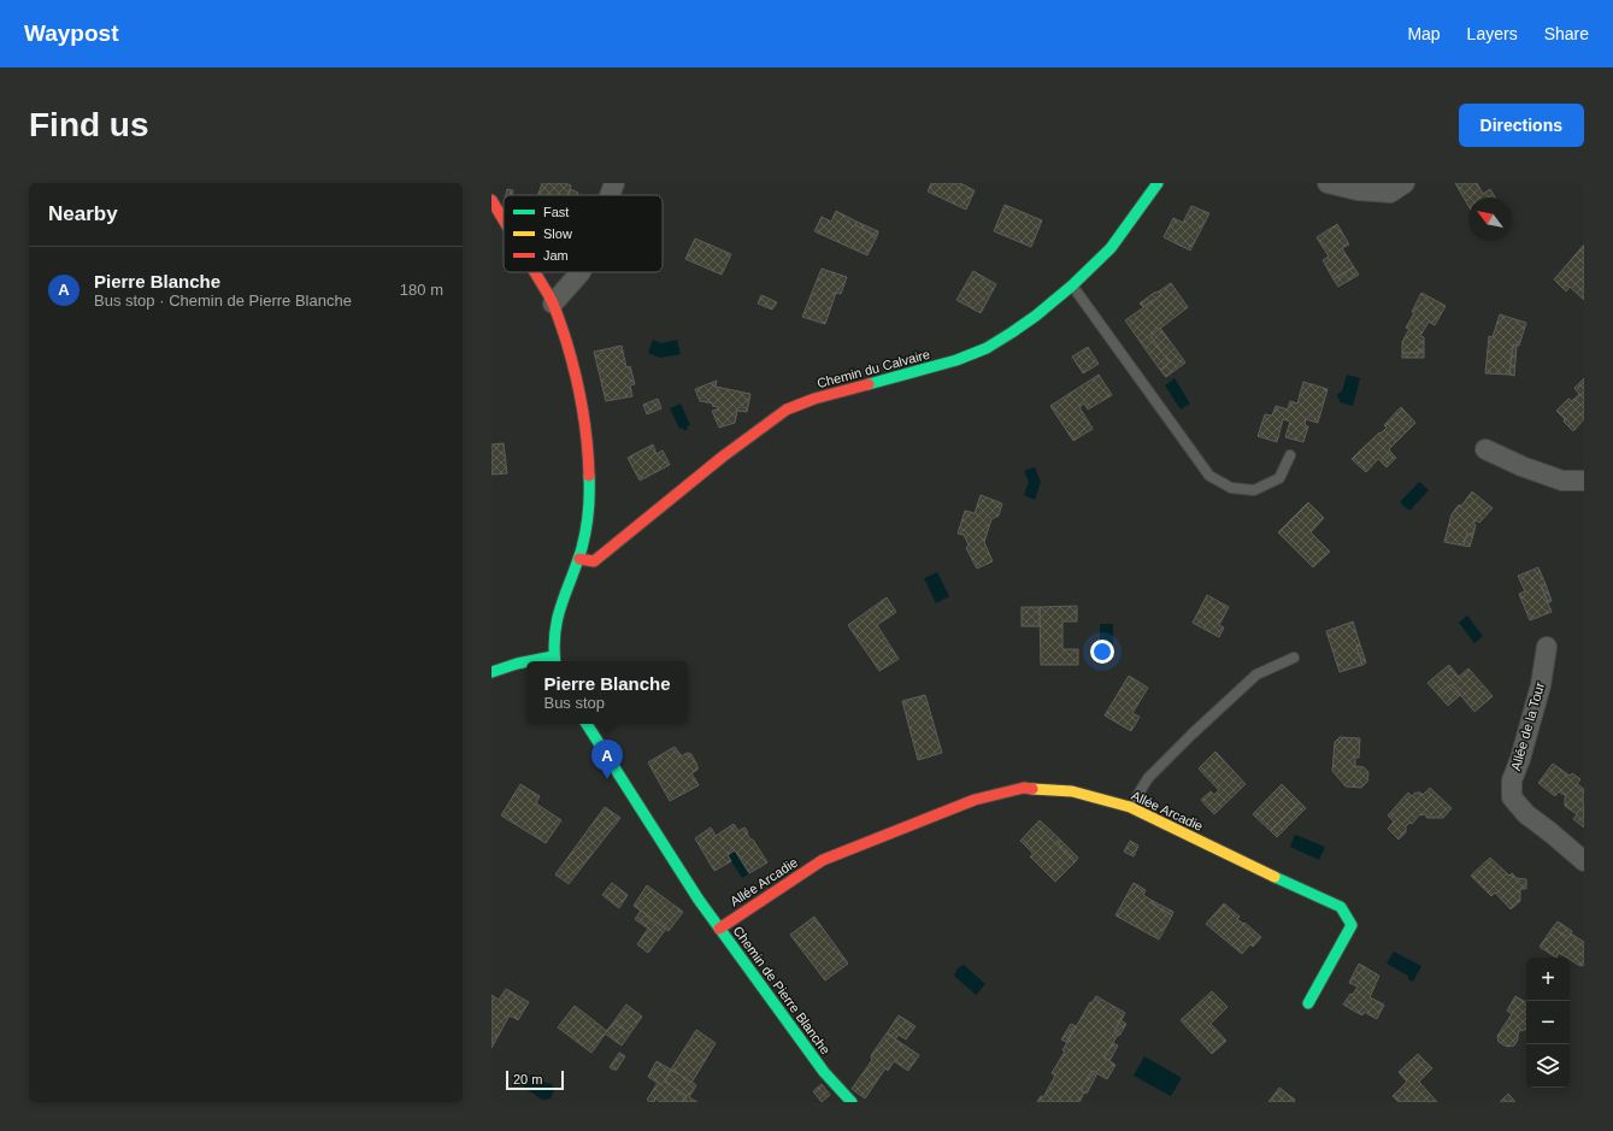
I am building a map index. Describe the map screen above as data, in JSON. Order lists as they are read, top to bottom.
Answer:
{
  "streets": {
    "street": [
      "Chemin du Calvaire",
      "Allée de la Tour",
      "Allée Arcadie",
      "Chemin de Pierre Blanche"
    ]
  },
  "crossings": [
    ["Allée Arcadie", "Chemin de Pierre Blanche"]
  ],
  "legend": ["Fast", "Slow", "Jam"],
  "scale_bar": "20 m",
  "north": "top left",
  "page": {
    "header": "Waypost",
    "nav": ["Map", "Layers", "Share"],
    "buttons": "Directions",
    "title": "Find us",
    "heading": "Nearby",
    "list": [
      {
        "mark": "A",
        "name": "Pierre Blanche",
        "note": "Bus stop · Chemin de Pierre Blanche",
        "value": "180 m"
      }
    ],
    "popup": ["Pierre Blanche", "Bus stop"],
    "pins": "A",
    "map_buttons": ["+", "−"],
    "scale": "20 m"
  }
}
